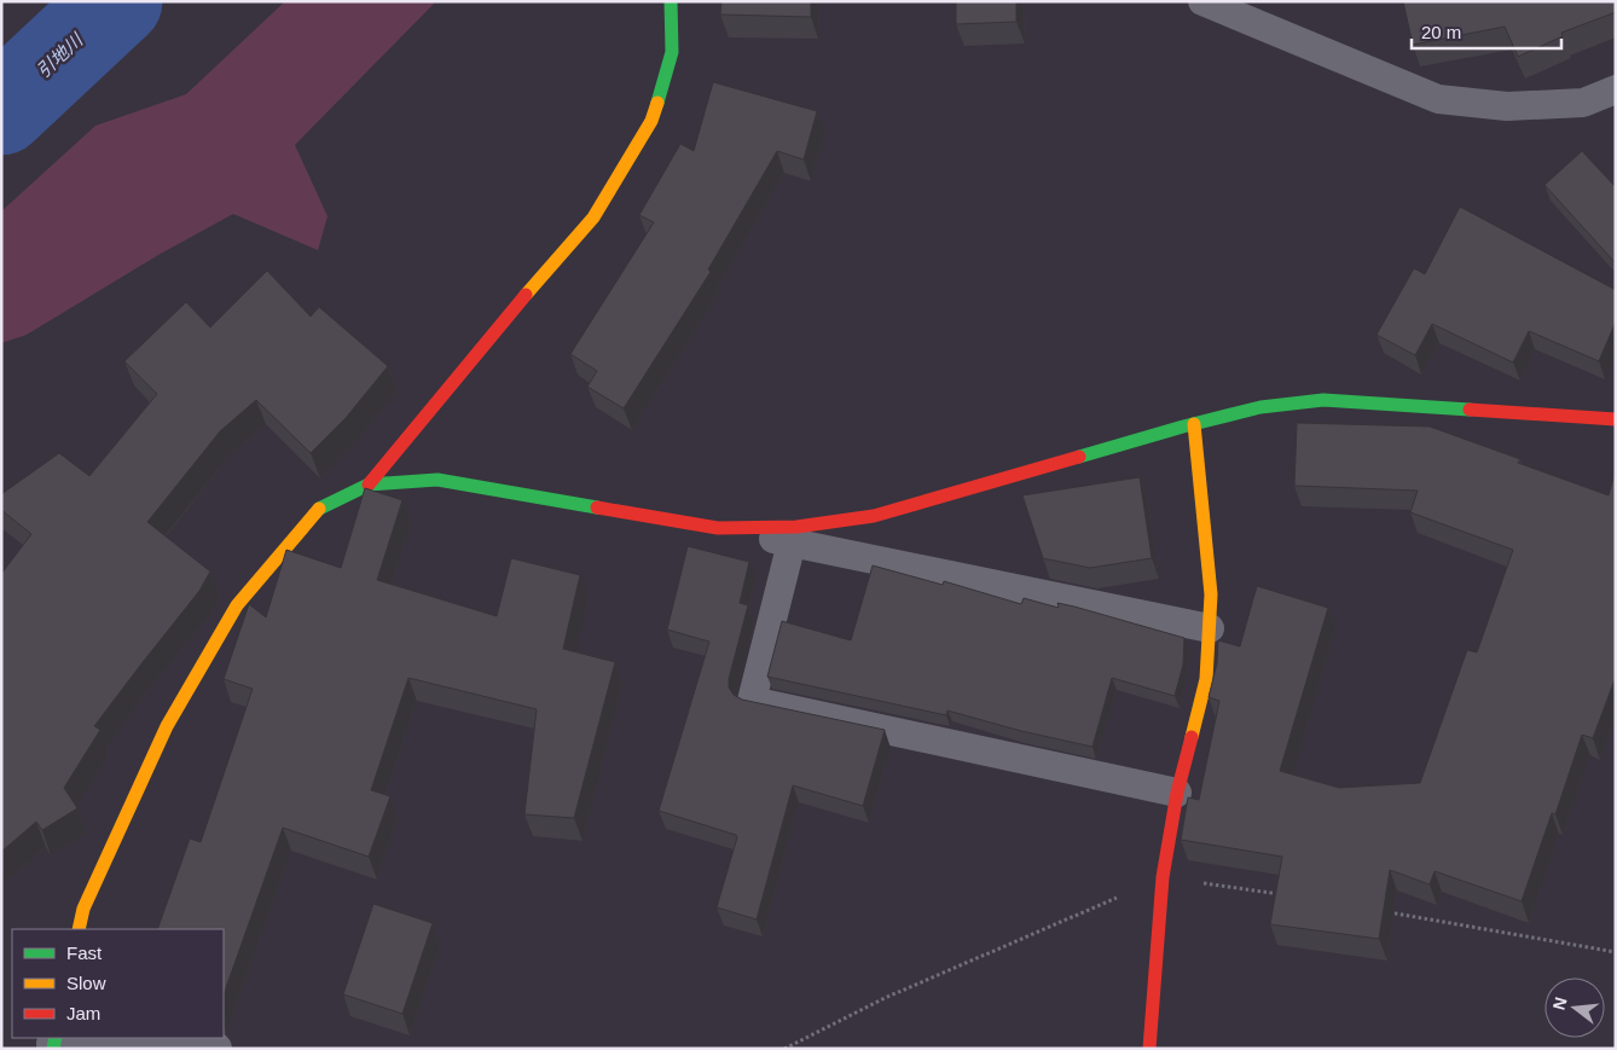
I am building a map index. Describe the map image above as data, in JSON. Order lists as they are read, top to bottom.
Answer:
{
  "water": ["引地川"],
  "legend": ["Fast", "Slow", "Jam"],
  "scale_bar": "20 m",
  "north": "left"
}
